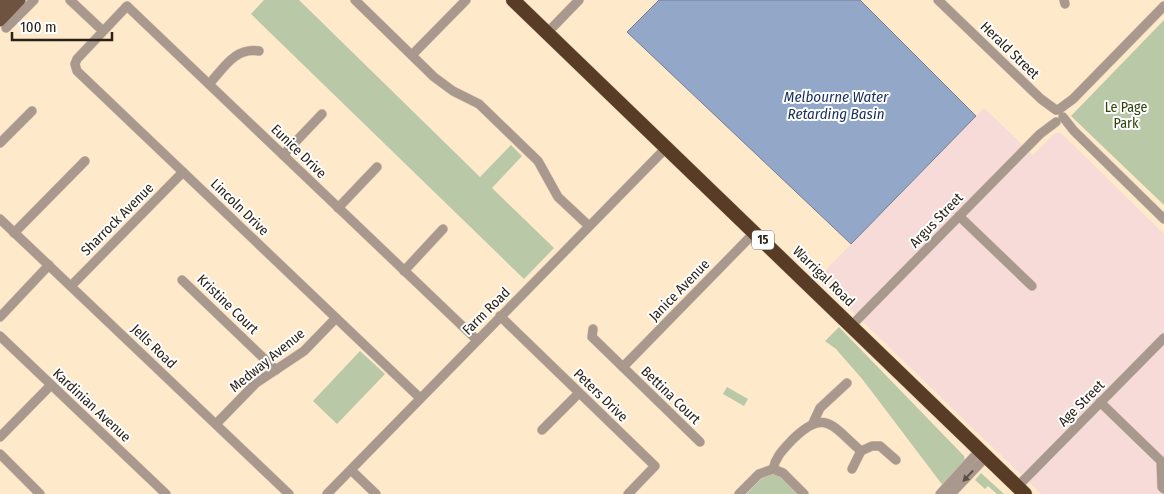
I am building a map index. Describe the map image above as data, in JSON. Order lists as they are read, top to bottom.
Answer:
{
  "streets": {
    "highway": ["15", "Warrigal Road"],
    "street": [
      "Herald Street",
      "Eunice Drive",
      "Lincoln Drive",
      "Sharrock Avenue",
      "Argus Street",
      "Janice Avenue",
      "Kristine Court",
      "Farm Road",
      "Jells Road",
      "Medway Avenue",
      "Peters Drive",
      "Bettina Court",
      "Age Street",
      "Kardinian Avenue"
    ]
  },
  "crossings": [
    ["Herald Street", "Argus Street"],
    ["Eunice Drive", "Lincoln Drive"],
    ["Eunice Drive", "Farm Road"],
    ["Lincoln Drive", "Sharrock Avenue"],
    ["Lincoln Drive", "Farm Road"],
    ["Lincoln Drive", "Medway Avenue"],
    ["Sharrock Avenue", "Jells Road"],
    ["Argus Street", "Warrigal Road"],
    ["Warrigal Road", "Janice Avenue"],
    ["Warrigal Road", "Farm Road"],
    ["Warrigal Road", "Age Street"],
    ["Janice Avenue", "Bettina Court"],
    ["Kristine Court", "Medway Avenue"],
    ["Farm Road", "Peters Drive"],
    ["Jells Road", "Medway Avenue"]
  ],
  "water": ["Melbourne Water Retarding Basin"],
  "parks": ["Le Page Park"],
  "scale_bar": "100 m"
}
